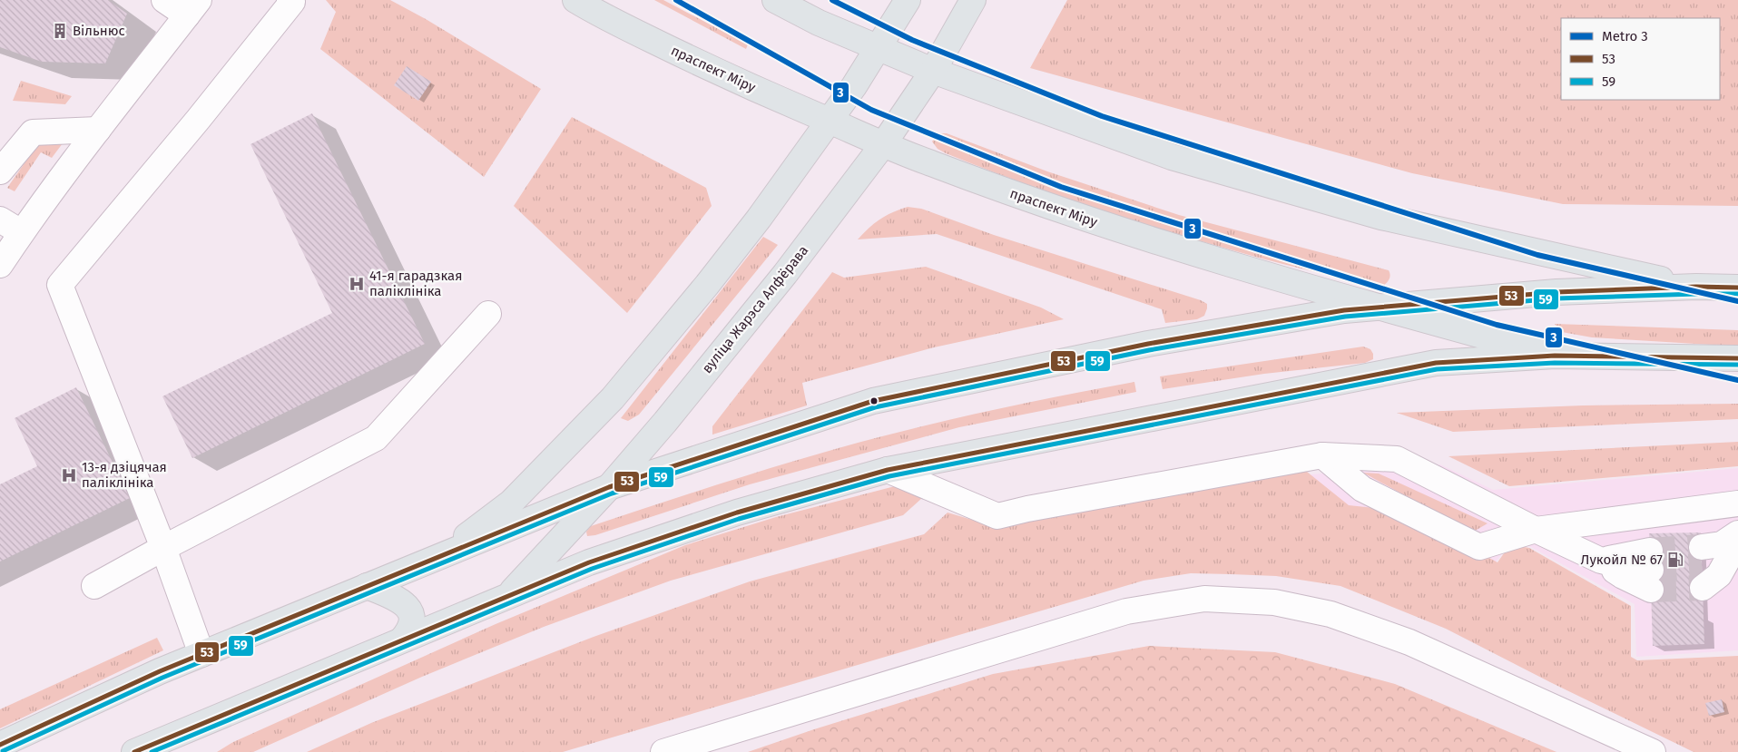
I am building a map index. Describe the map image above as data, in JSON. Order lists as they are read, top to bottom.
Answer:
{
  "streets": {
    "main road": ["праспект Міру", "вуліца Жарэса Алфёрава"]
  },
  "crossings": [
    ["праспект Міру", "вуліца Жарэса Алфёрава"]
  ],
  "places": {
    "building": ["Вільнюс"],
    "hospital": ["41-я гарадзкая паліклініка", "13-я дзіцячая паліклініка"],
    "fuel station": ["Лукойл № 67"]
  },
  "lines": ["metro line 3", "transit line 53", "transit line 59"],
  "legend": ["Metro 3", "53", "59"]
}
